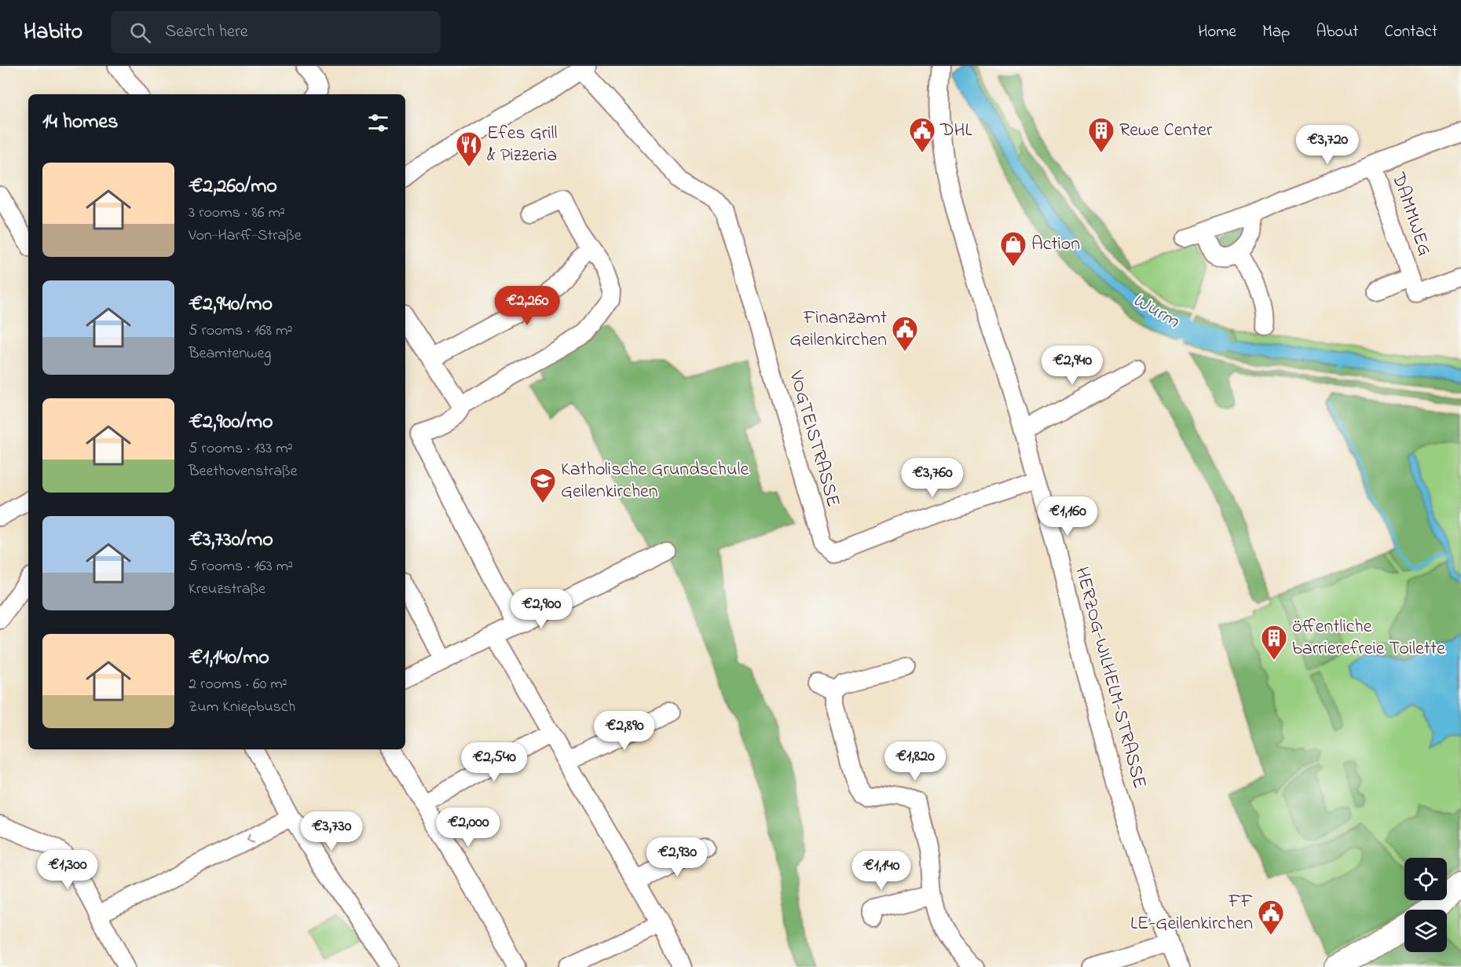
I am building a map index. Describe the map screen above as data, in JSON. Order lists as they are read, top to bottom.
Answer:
{
  "streets": {
    "street": ["DAMMWEG", "VOGTEISTRASSE", "HERZOG-WILHELM-STRASSE"]
  },
  "crossings": [
    ["VOGTEISTRASSE", "HERZOG-WILHELM-STRASSE"]
  ],
  "water": ["Wurm"],
  "places": {
    "public building": ["DHL", "Finanzamt Geilenkirchen", "FF LE-Geilenkirchen"],
    "building": ["Rewe Center", "öffentliche barrierefreie Toilette"],
    "restaurant": ["Efes Grill & Pizzeria"],
    "shop": ["Action"],
    "school or university": ["Katholische Grundschule Geilenkirchen"]
  },
  "page": {
    "header": "Habito",
    "search": "Search here",
    "nav": [
      "Home",
      "Map",
      "About",
      "Contact"
    ],
    "heading": "14 homes",
    "price": [
      "€3,720",
      "€2,260",
      "€2,940",
      "€3,760",
      "€1,160",
      "€2,900",
      "€2,890",
      "€1,820",
      "€2,540",
      "€2,000",
      "€3,730",
      "€2,930",
      "€1,300",
      "€1,140"
    ],
    "list": [
      {
        "name": "€2,260/mo",
        "note": "3 rooms · 86 m² · Von-Harff-Straße"
      },
      {
        "name": "€2,940/mo",
        "note": "5 rooms · 168 m² · Beamtenweg"
      },
      {
        "name": "€2,900/mo",
        "note": "5 rooms · 133 m² · Beethovenstraße"
      },
      {
        "name": "€3,730/mo",
        "note": "5 rooms · 163 m² · Kreuzstraße"
      },
      {
        "name": "€1,140/mo",
        "note": "2 rooms · 60 m² · Zum Kniepbusch"
      }
    ]
  }
}
